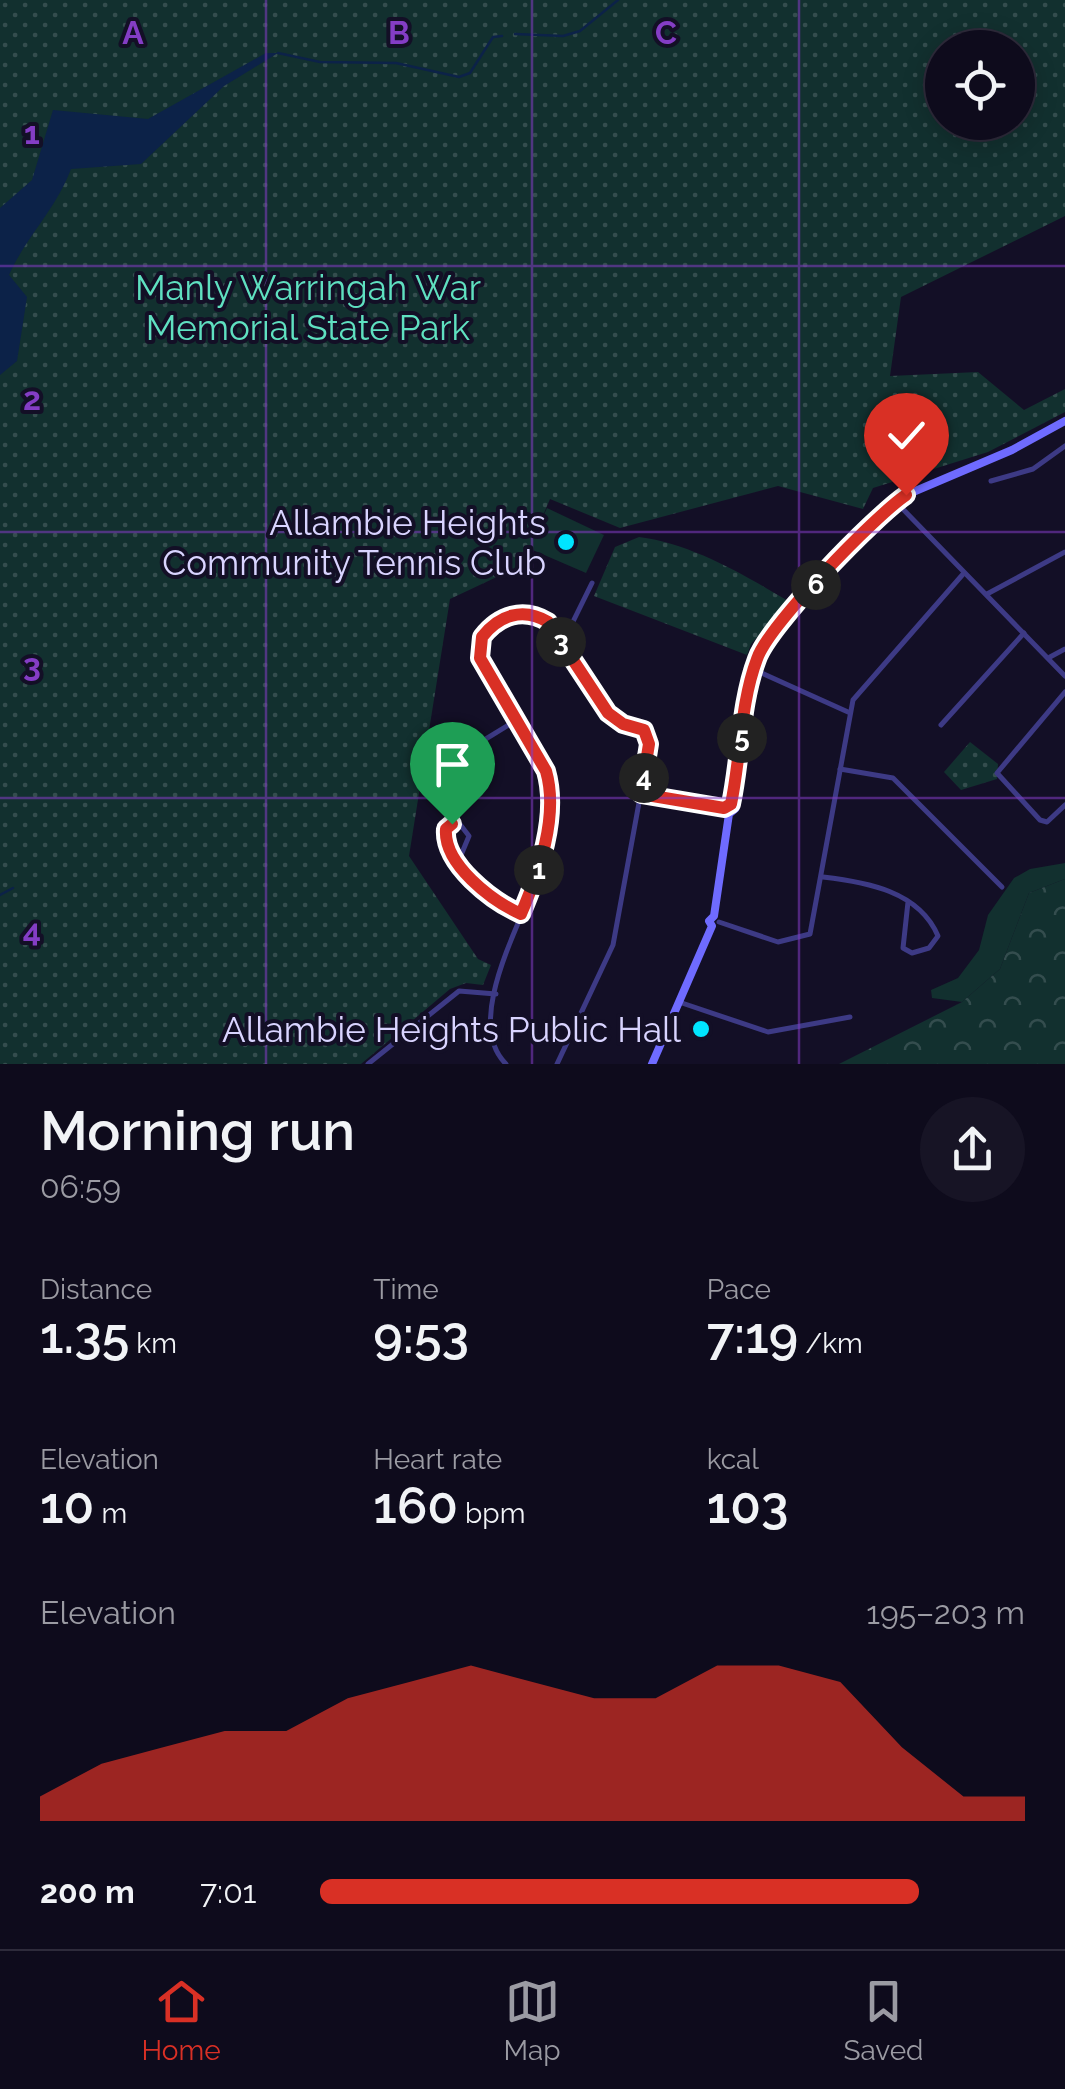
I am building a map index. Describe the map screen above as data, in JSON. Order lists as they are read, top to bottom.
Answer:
{
  "parks": ["Manly Warringah War Memorial State Park"],
  "places": ["Allambie Heights Community Tennis Club", "Allambie Heights Public Hall"],
  "page": {
    "pins": [
      "6",
      "3",
      "5",
      "4",
      "1"
    ],
    "heading": ["Morning run", "06:59"],
    "stats": [
      ["Distance", "1.35 km"],
      ["Time", "9:53"],
      ["Pace", "7:19 /km"],
      ["Elevation", "10 m"],
      ["Heart rate", "160 bpm"],
      ["kcal", "103"]
    ],
    "chart": ["Elevation", "195–203 m"],
    "list": [
      {
        "name": "200 m",
        "note": "7:01"
      }
    ],
    "tabs": ["Home", "Map", "Saved"]
  },
  "grid": {
    "columns": ["A", "B", "C"],
    "rows": [
      "1",
      "2",
      "3",
      "4"
    ]
  }
}
